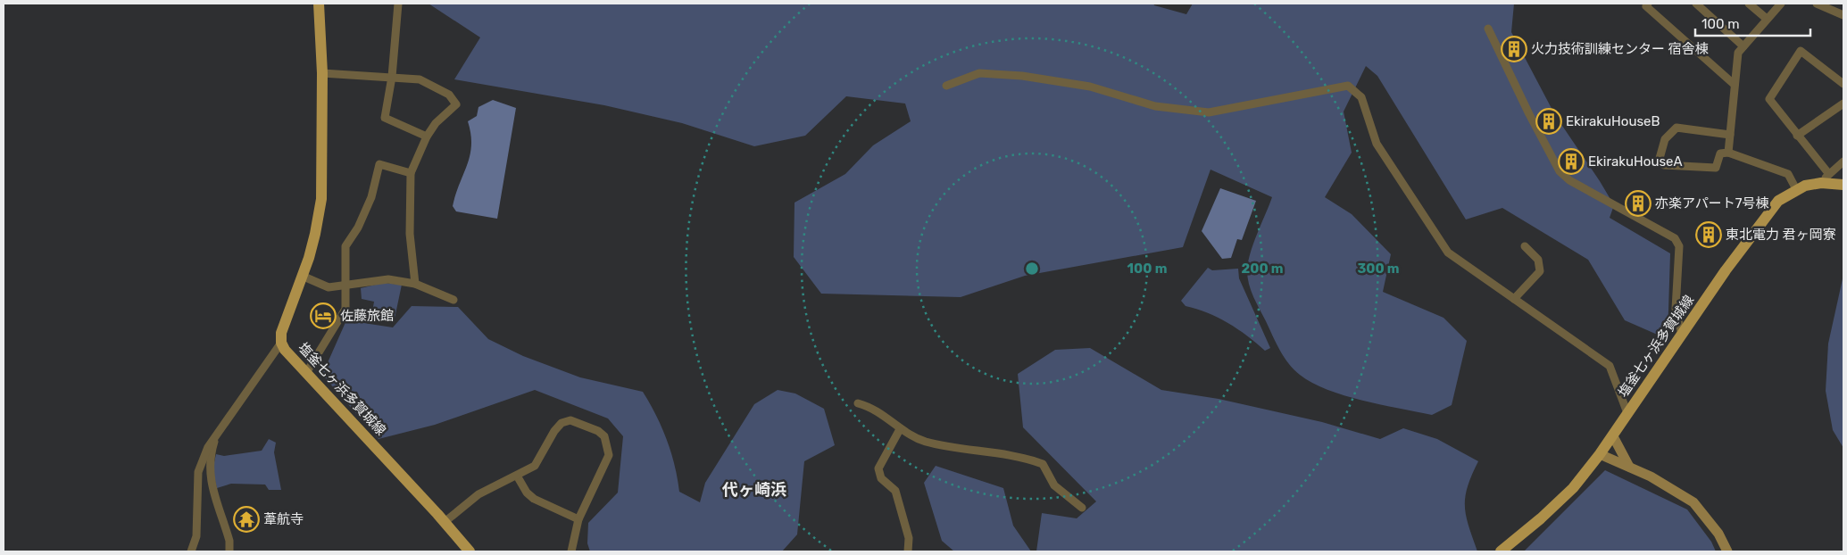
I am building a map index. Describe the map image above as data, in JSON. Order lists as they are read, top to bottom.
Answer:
{
  "streets": {
    "main road": ["塩釜七ヶ浜多賀城線"]
  },
  "districts": ["代ヶ崎浜"],
  "places": {
    "building": [
      "火力技術訓練センター 宿舎棟",
      "EkirakuHouseB",
      "EkirakuHouseA",
      "亦楽アパート7号棟",
      "東北電力 君ヶ岡寮"
    ],
    "hotel": ["佐藤旅館"],
    "temple": ["葦航寺"]
  },
  "scale_bar": "100 m",
  "rings": ["100 m", "200 m", "300 m"]
}
